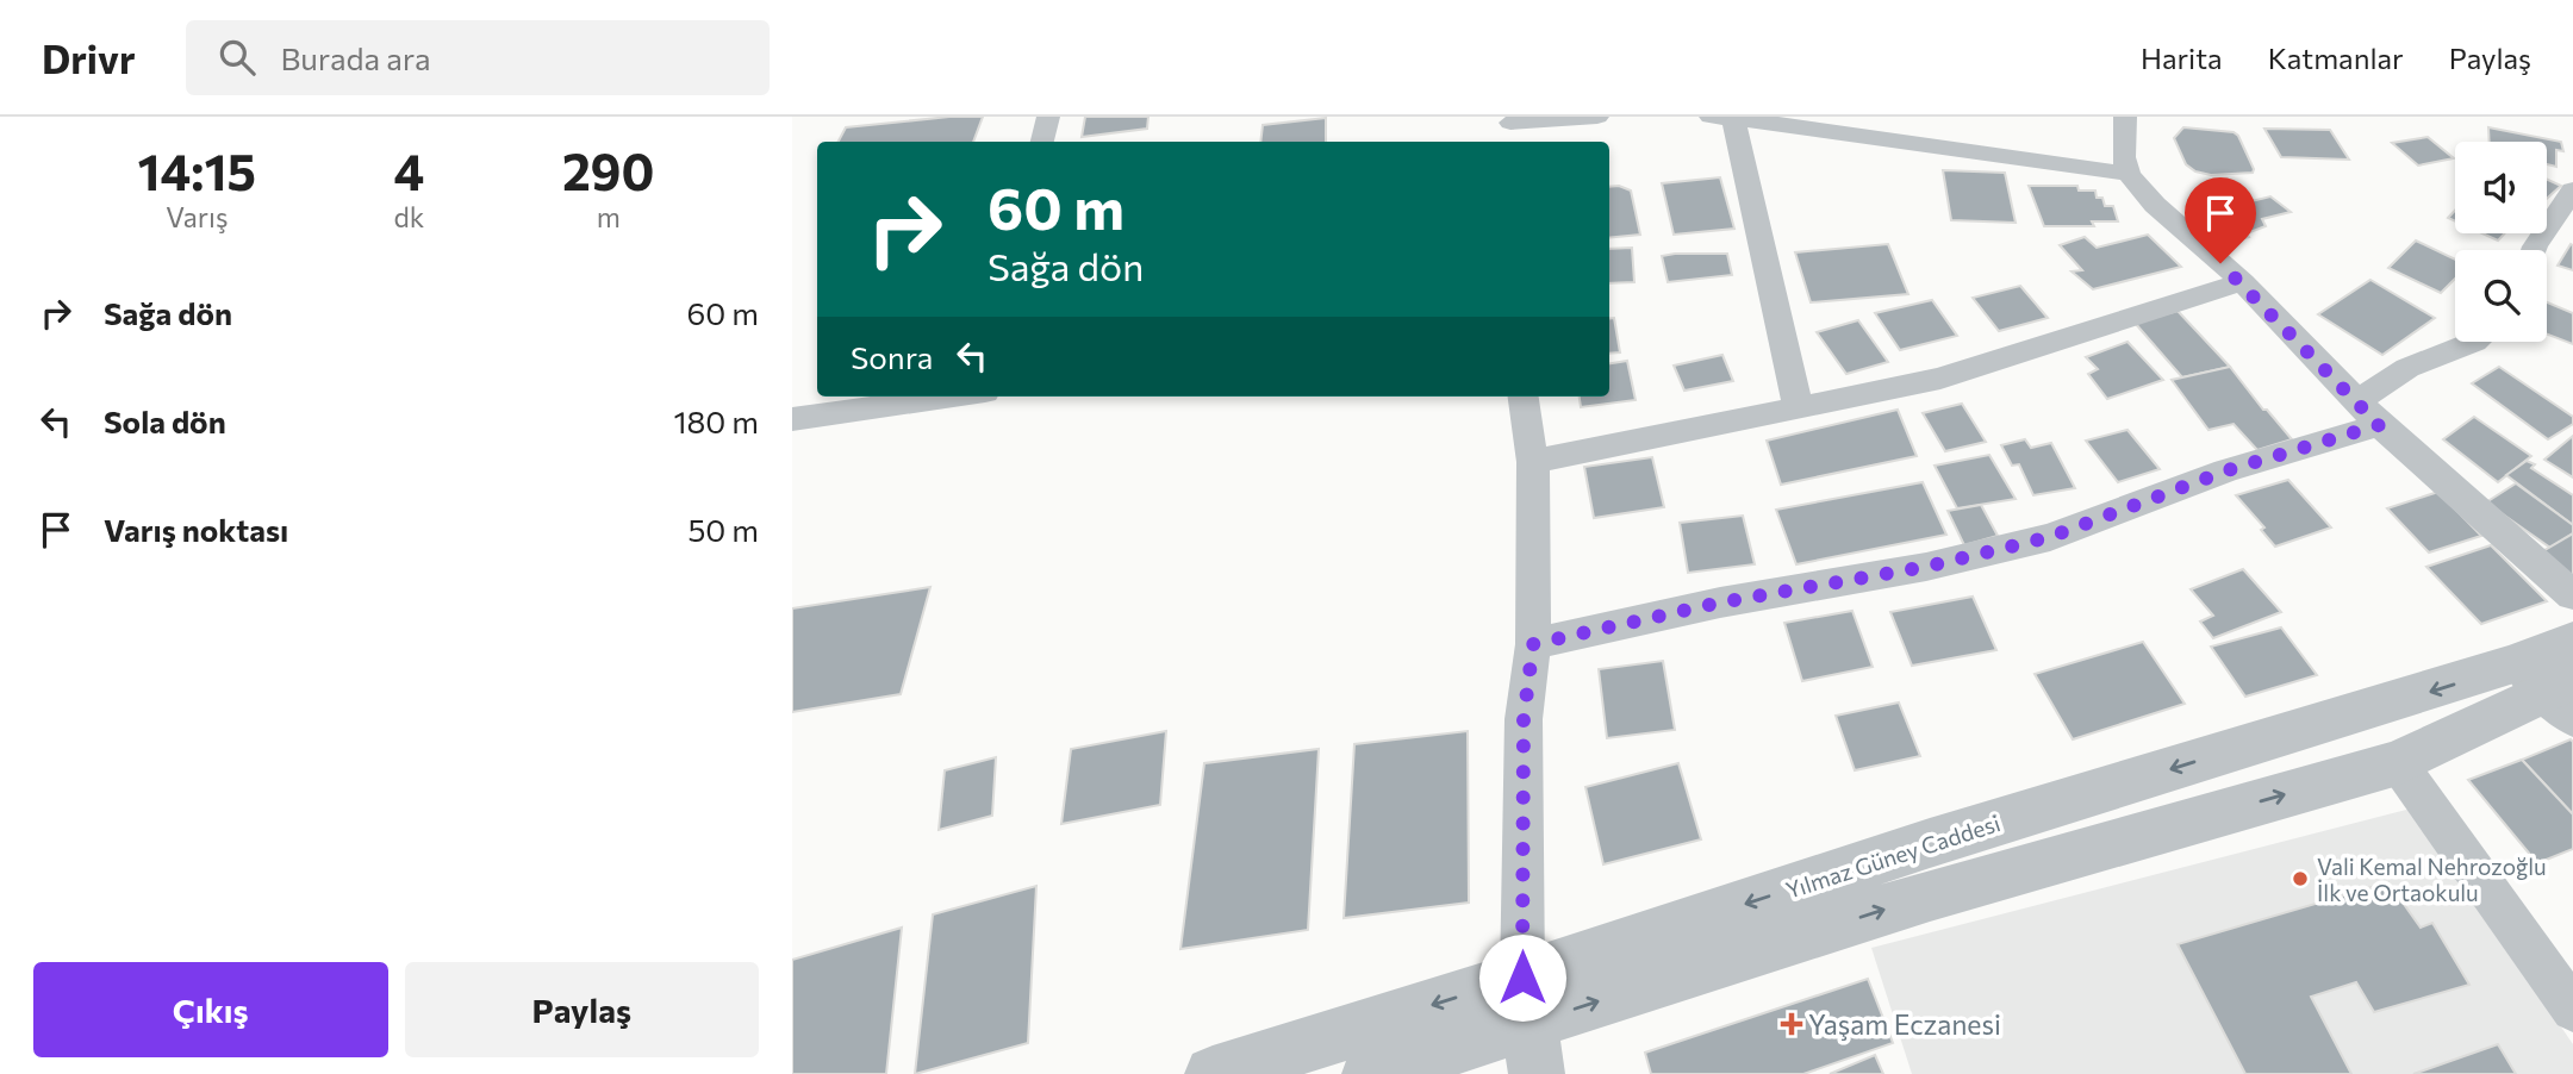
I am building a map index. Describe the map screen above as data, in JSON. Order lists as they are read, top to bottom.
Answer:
{
  "streets": {
    "street": ["Yılmaz Güney Caddesi"]
  },
  "places": {
    "other": ["Vali Kemal Nehrozoğlu İlk ve Ortaokulu"],
    "health": ["Yaşam Eczanesi"]
  },
  "page": {
    "header": "Drivr",
    "search": "Burada ara",
    "nav": ["Harita", "Katmanlar", "Paylaş"],
    "eta": [
      "14:15",
      "Varış",
      "4",
      "dk",
      "290",
      "m"
    ],
    "turn": ["60 m", "Sağa dön"],
    "list": [
      {
        "name": "Sağa dön",
        "value": "60 m"
      },
      {
        "name": "Sola dön",
        "value": "180 m"
      },
      {
        "name": "Varış noktası",
        "value": "50 m"
      }
    ],
    "then": "Sonra",
    "buttons": ["Çıkış", "Paylaş"]
  }
}
